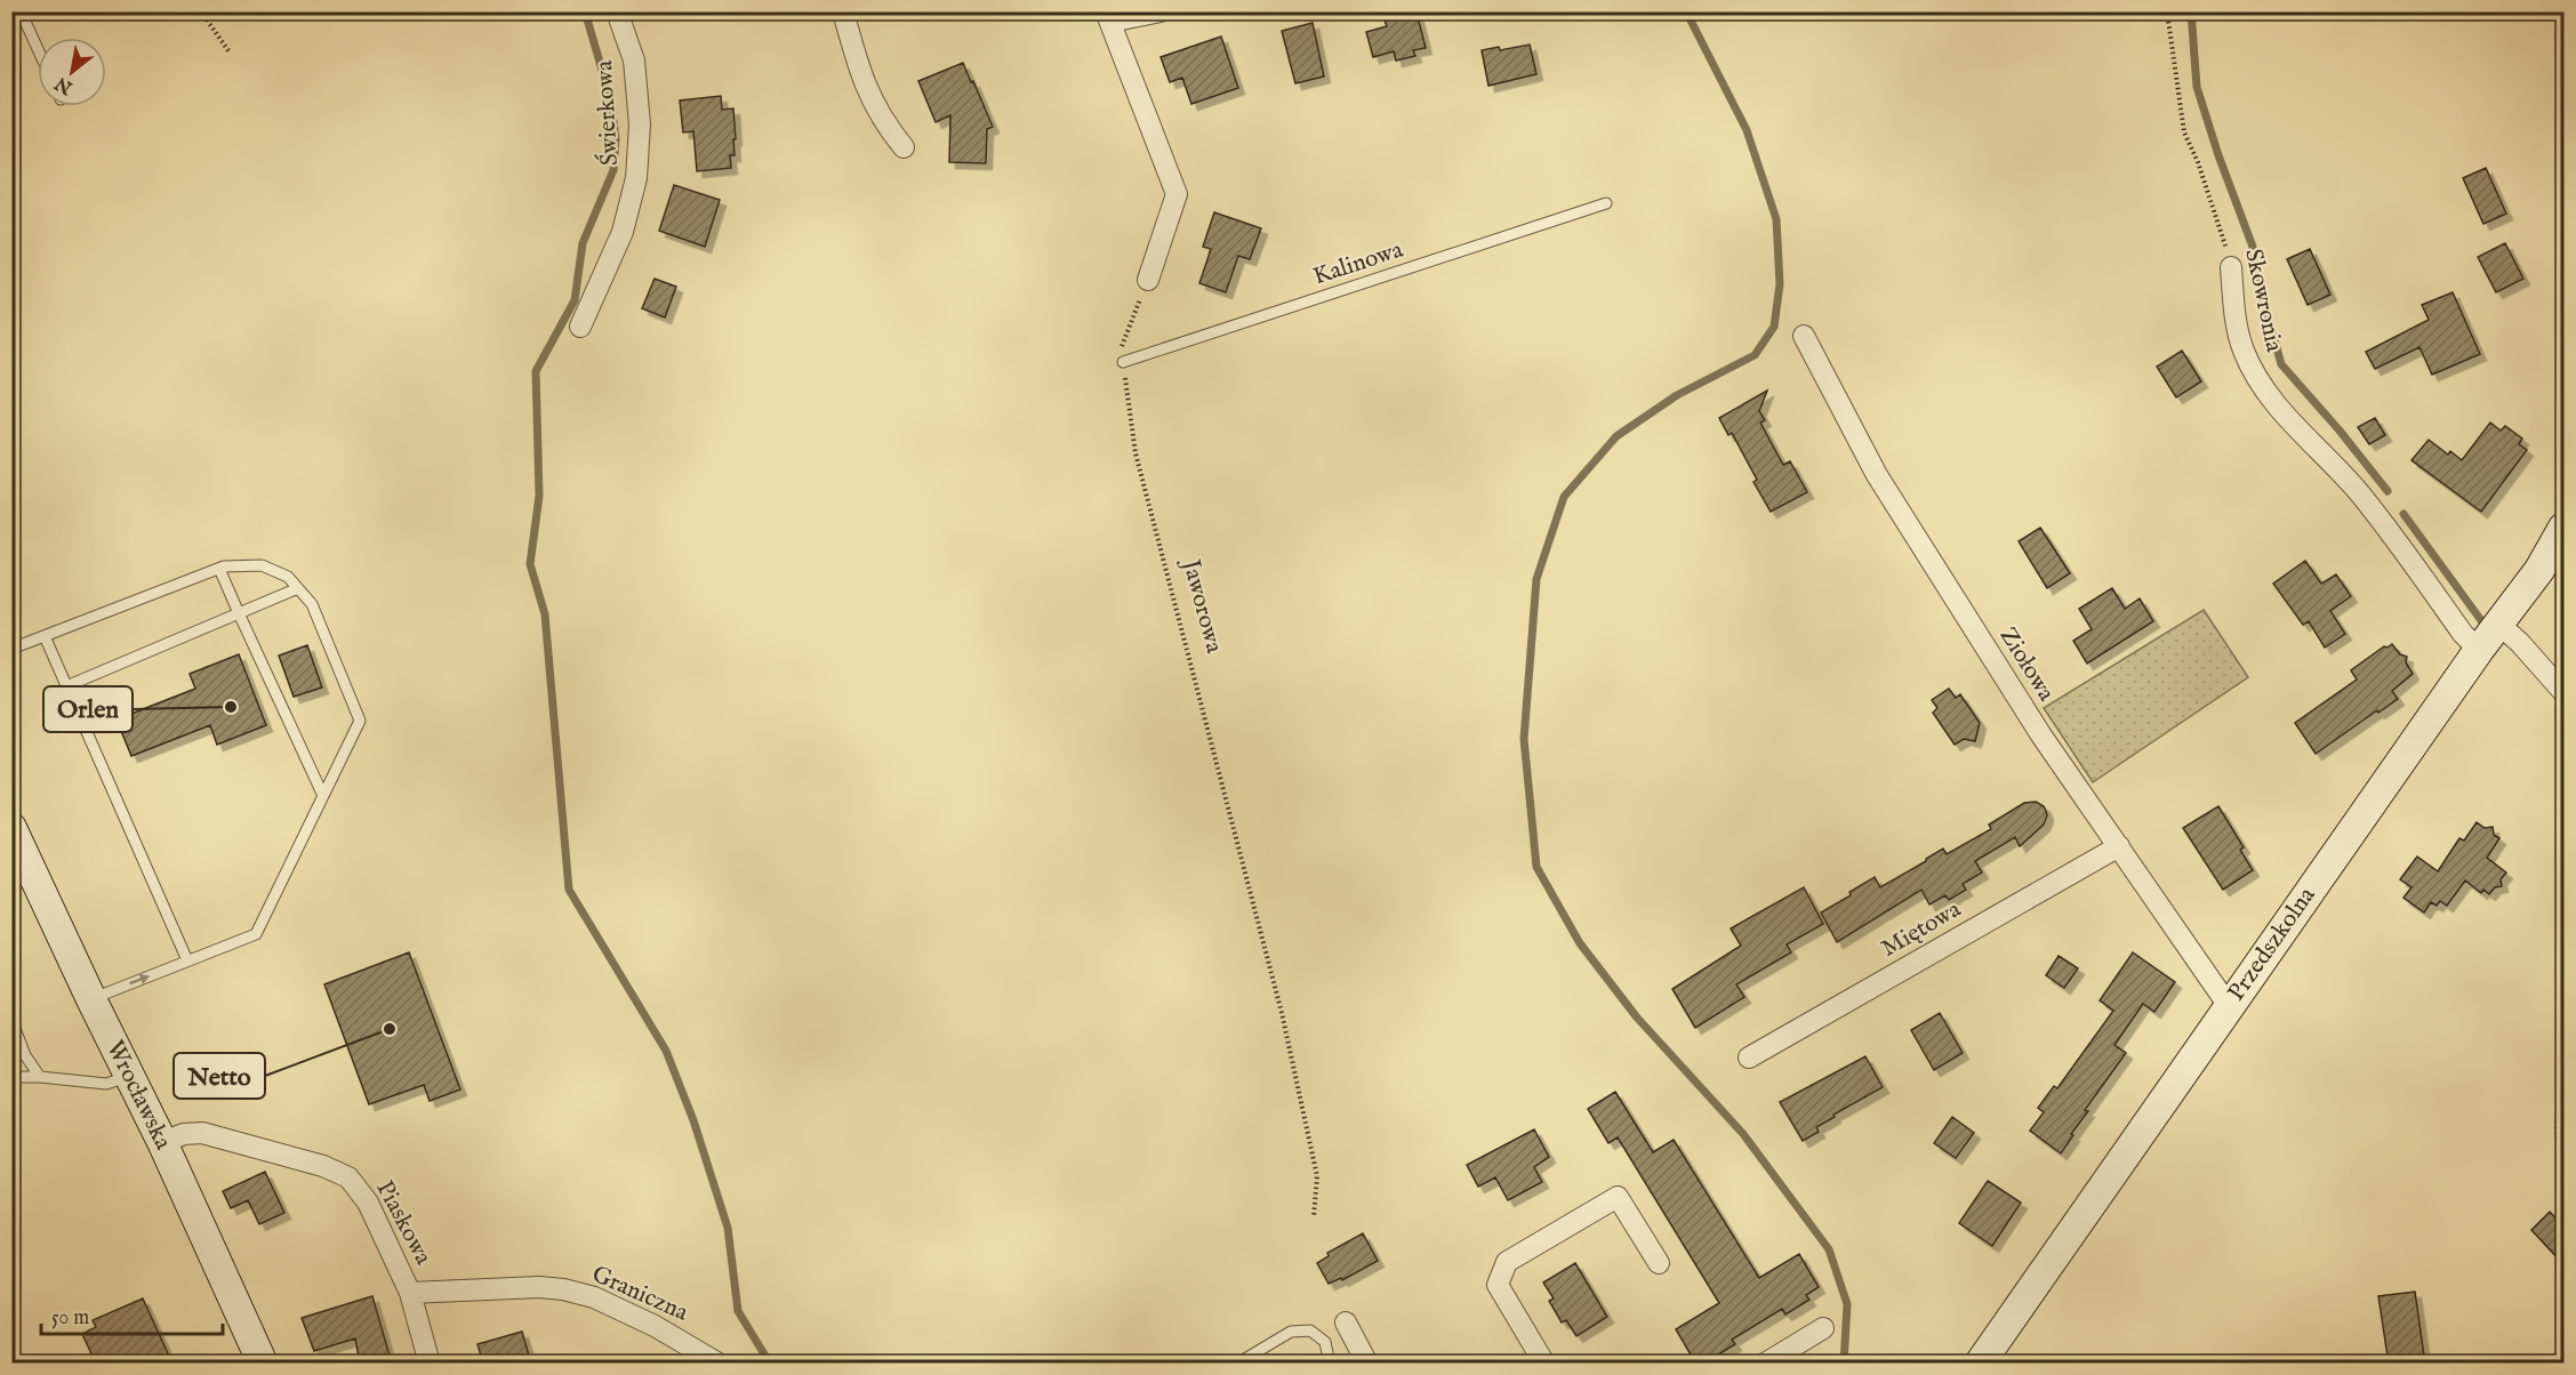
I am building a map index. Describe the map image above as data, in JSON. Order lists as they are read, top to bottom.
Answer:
{
  "streets": {
    "street": [
      "Świerkowa",
      "Skowronia",
      "Ziołowa",
      "Miętowa",
      "Przedszkolna",
      "Wrocławska",
      "Piaskowa",
      "Graniczna"
    ],
    "lane": ["Kalinowa"],
    "path": ["Jaworowa"]
  },
  "crossings": [
    ["Kalinowa", "Jaworowa"],
    ["Skowronia", "Przedszkolna"],
    ["Ziołowa", "Miętowa"],
    ["Ziołowa", "Przedszkolna"],
    ["Wrocławska", "Piaskowa"],
    ["Piaskowa", "Graniczna"]
  ],
  "places": ["Orlen", "Netto"],
  "scale_bar": "50 m",
  "north": "bottom left"
}
